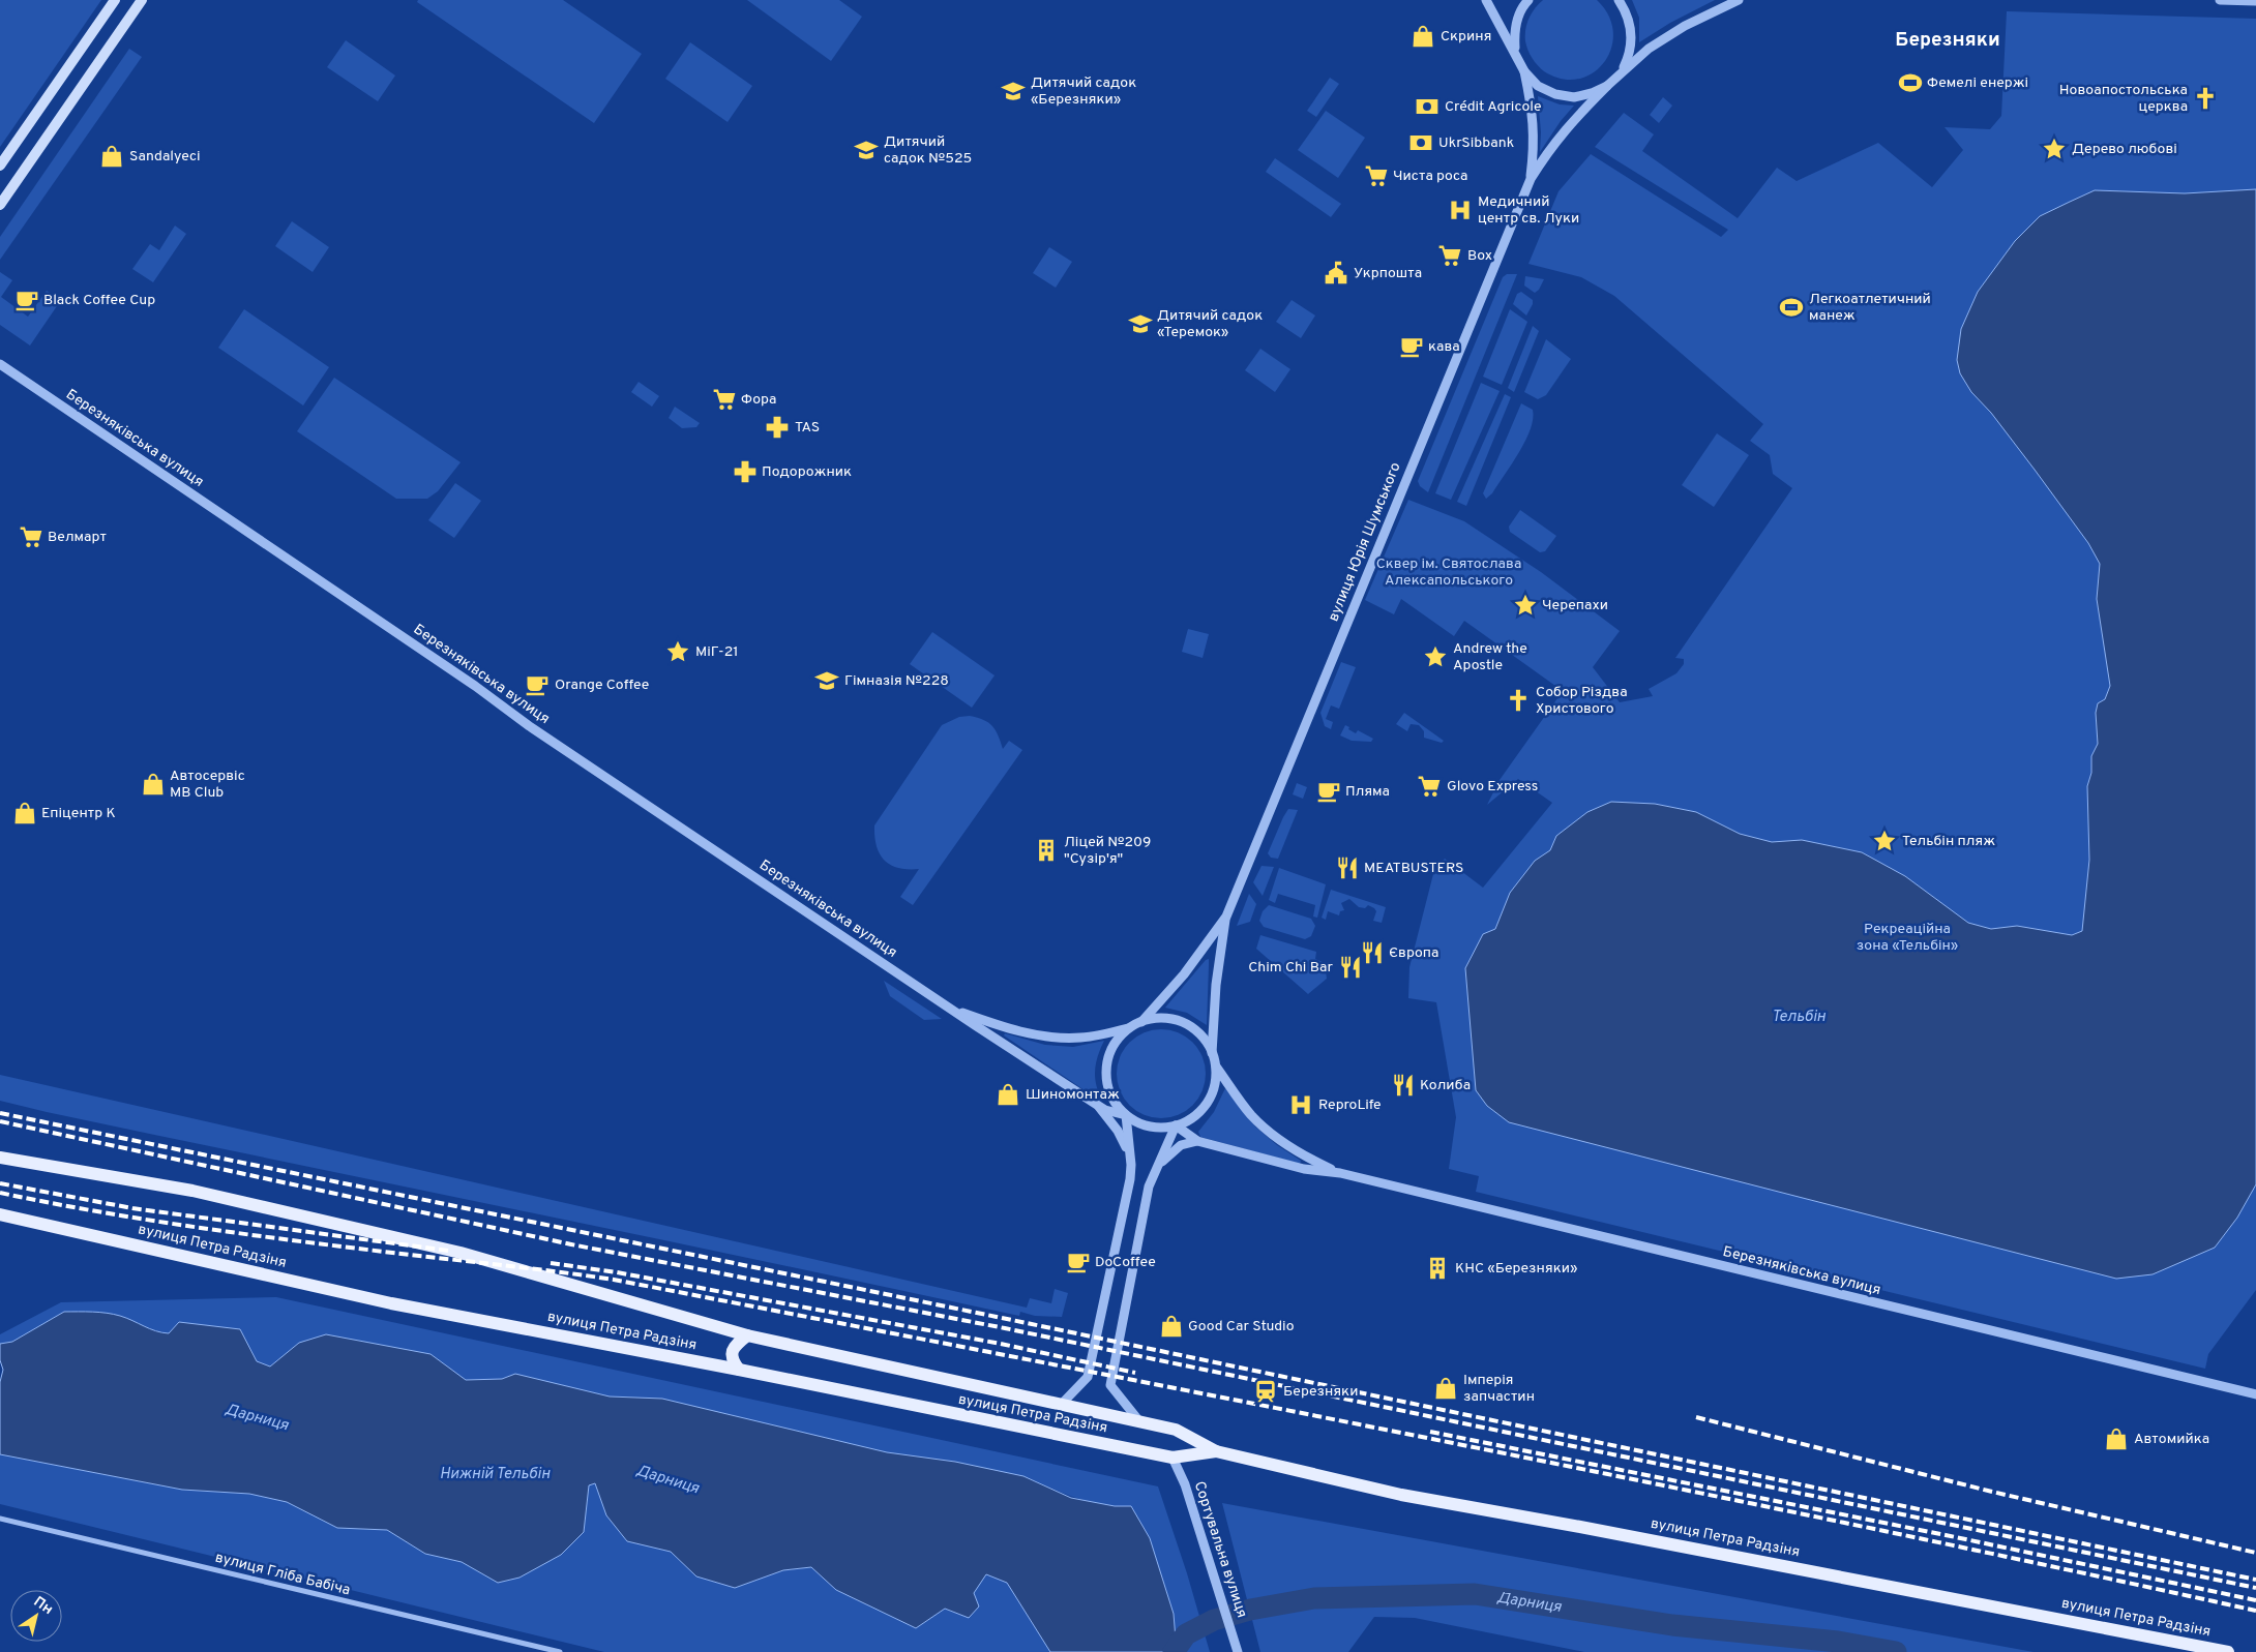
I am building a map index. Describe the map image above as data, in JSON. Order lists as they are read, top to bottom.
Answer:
{
  "streets": {
    "main road": ["вулиця Петра Радзіня"],
    "street": [
      "Березняківська вулиця",
      "вулиця Юрія Шумського",
      "Сортувальна вулиця",
      "вулиця Гліба Бабіча"
    ]
  },
  "crossings": [
    ["Березняківська вулиця", "вулиця Юрія Шумського"],
    ["вулиця Петра Радзіня", "Сортувальна вулиця"]
  ],
  "districts": ["Березняки"],
  "water": ["Тельбін", "Дарниця", "Нижній Тельбін"],
  "parks": ["Сквер ім. Святослава Алексапольського", "Рекреаційна зона «Тельбін»"],
  "places": {
    "shop": [
      "Скриня",
      "Sandalyeci",
      "Автосервіс MB Club",
      "Епіцентр К",
      "Шиномонтаж",
      "Good Car Studio",
      "Імперія запчастин",
      "Автомийка"
    ],
    "sports": ["Фемелі енержі", "Легкоатлетичний манеж"],
    "school or university": [
      "Дитячий садок «Березняки»",
      "Дитячий садок №525",
      "Дитячий садок «Теремок»",
      "Гімназія №228"
    ],
    "church": ["Новоапостольська церква", "Собор Різдва Христового"],
    "bank": ["Crédit Agricole", "UkrSibbank"],
    "place": [
      "Дерево любові",
      "Черепахи",
      "МіГ-21",
      "Andrew the Apostle",
      "Тельбін пляж"
    ],
    "supermarket": [
      "Чиста роса",
      "Box",
      "Фора",
      "Велмарт",
      "Glovo Express"
    ],
    "hospital": ["Медичний центр св. Луки", "ReproLife"],
    "public building": ["Укрпошта"],
    "cafe": [
      "Black Coffee Cup",
      "кава",
      "Orange Coffee",
      "Пляма",
      "DoCoffee"
    ],
    "pharmacy": ["TAS", "Подорожник"],
    "building": ["Ліцей №209 \"Сузір'я\"", "КНС «Березняки»"],
    "restaurant": [
      "MEATBUSTERS",
      "Європа",
      "Chim Chi Bar",
      "Колиба"
    ],
    "station": ["Березняки"]
  },
  "north": "top right"
}
